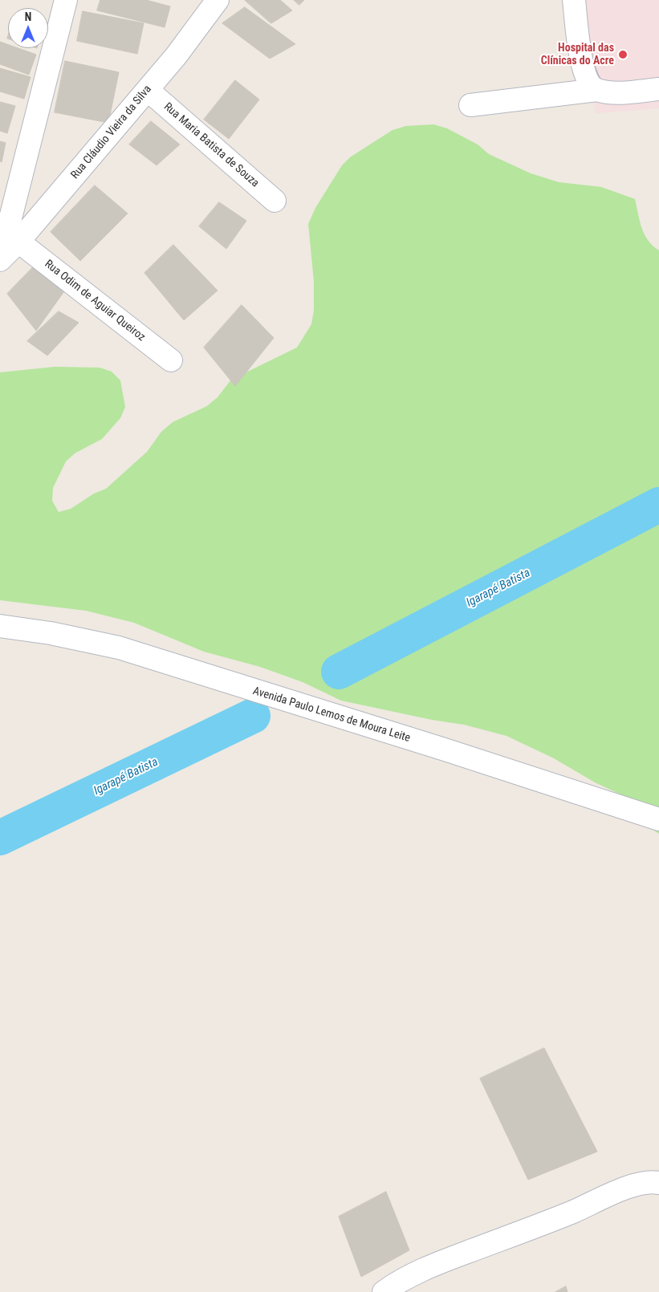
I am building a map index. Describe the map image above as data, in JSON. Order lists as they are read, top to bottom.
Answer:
{
  "streets": {
    "street": [
      "Rua Cláudio Vieira da Silva",
      "Rua Maria Batista de Souza",
      "Rua Odim de Aguiar Queiroz",
      "Avenida Paulo Lemos de Moura Leite"
    ]
  },
  "crossings": [
    ["Rua Cláudio Vieira da Silva", "Rua Maria Batista de Souza"],
    ["Rua Cláudio Vieira da Silva", "Rua Odim de Aguiar Queiroz"]
  ],
  "water": ["Igarapé Batista"],
  "places": ["Hospital das Clínicas do Acre"],
  "north": "top"
}
